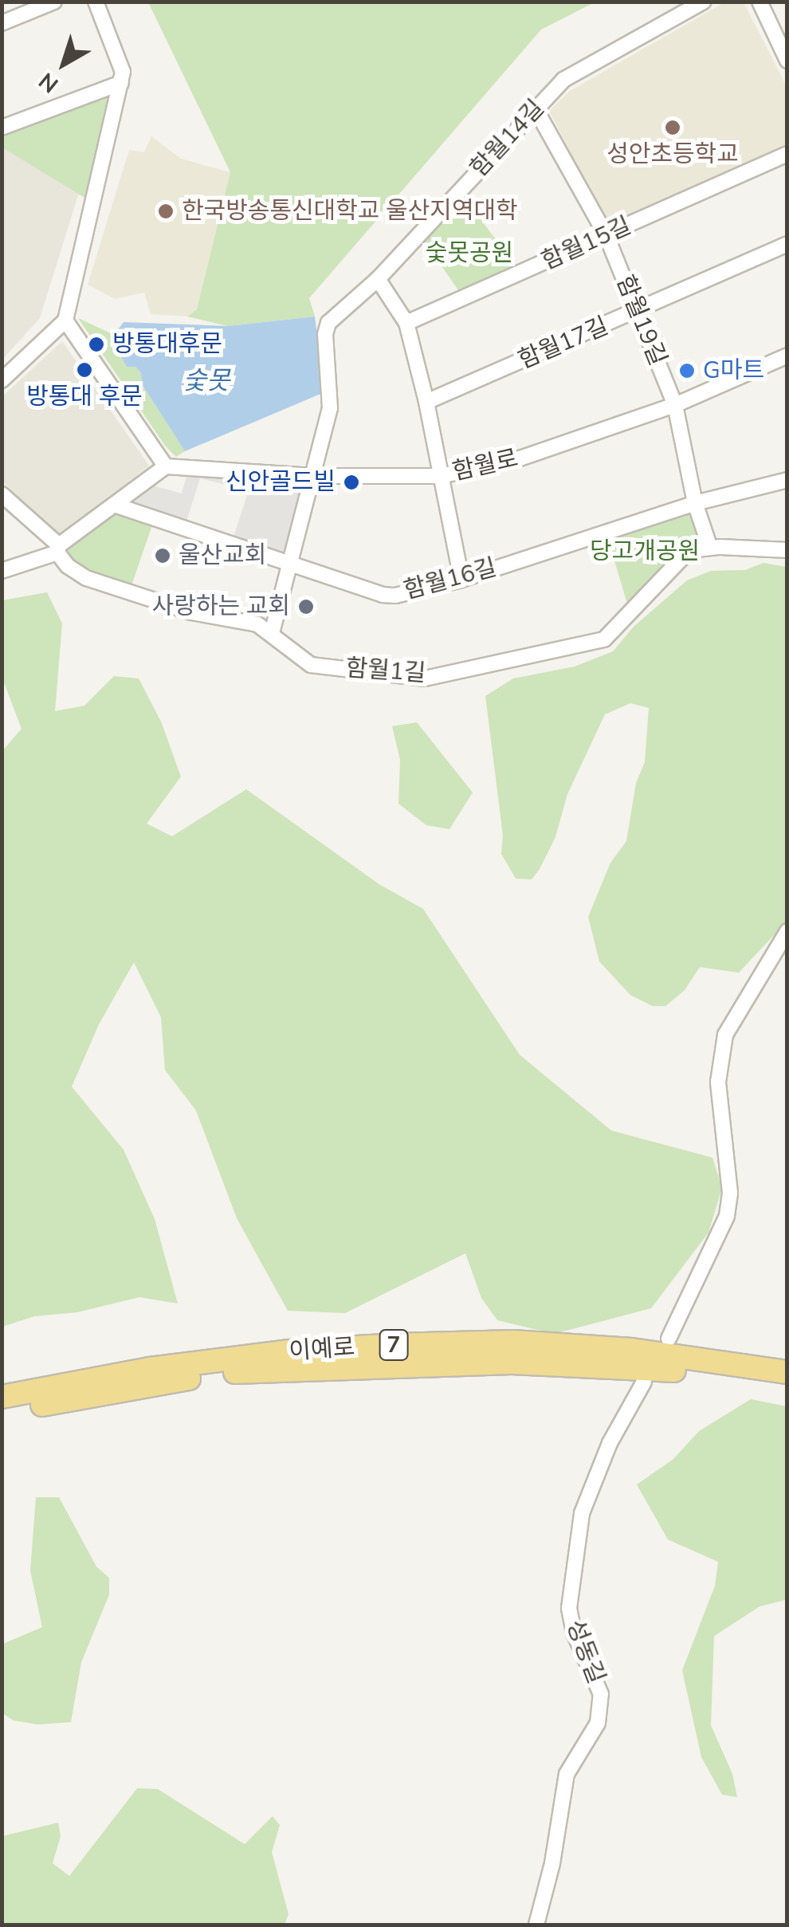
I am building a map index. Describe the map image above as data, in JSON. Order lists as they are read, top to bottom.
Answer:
{
  "streets": {
    "highway": ["7", "이예로"],
    "street": [
      "함월14길",
      "함월15길",
      "함월19길",
      "함월17길",
      "함월로",
      "함월16길",
      "함월1길",
      "성동길"
    ]
  },
  "crossings": [
    ["함월14길", "함월19길"],
    ["함월14길", "함월로"],
    ["함월14길", "함월16길"],
    ["함월14길", "함월1길"],
    ["함월15길", "함월19길"],
    ["함월19길", "함월17길"],
    ["함월19길", "함월로"],
    ["함월19길", "함월16길"],
    ["함월19길", "함월1길"]
  ],
  "water": ["숯못"],
  "parks": ["숯못공원", "당고개공원"],
  "places": [
    "성안초등학교",
    "한국방송통신대학교 울산지역대학",
    "방통대후문",
    "방통대 후문",
    "G마트",
    "신안골드빌",
    "울산교회",
    "사랑하는 교회"
  ],
  "north": "bottom left"
}
